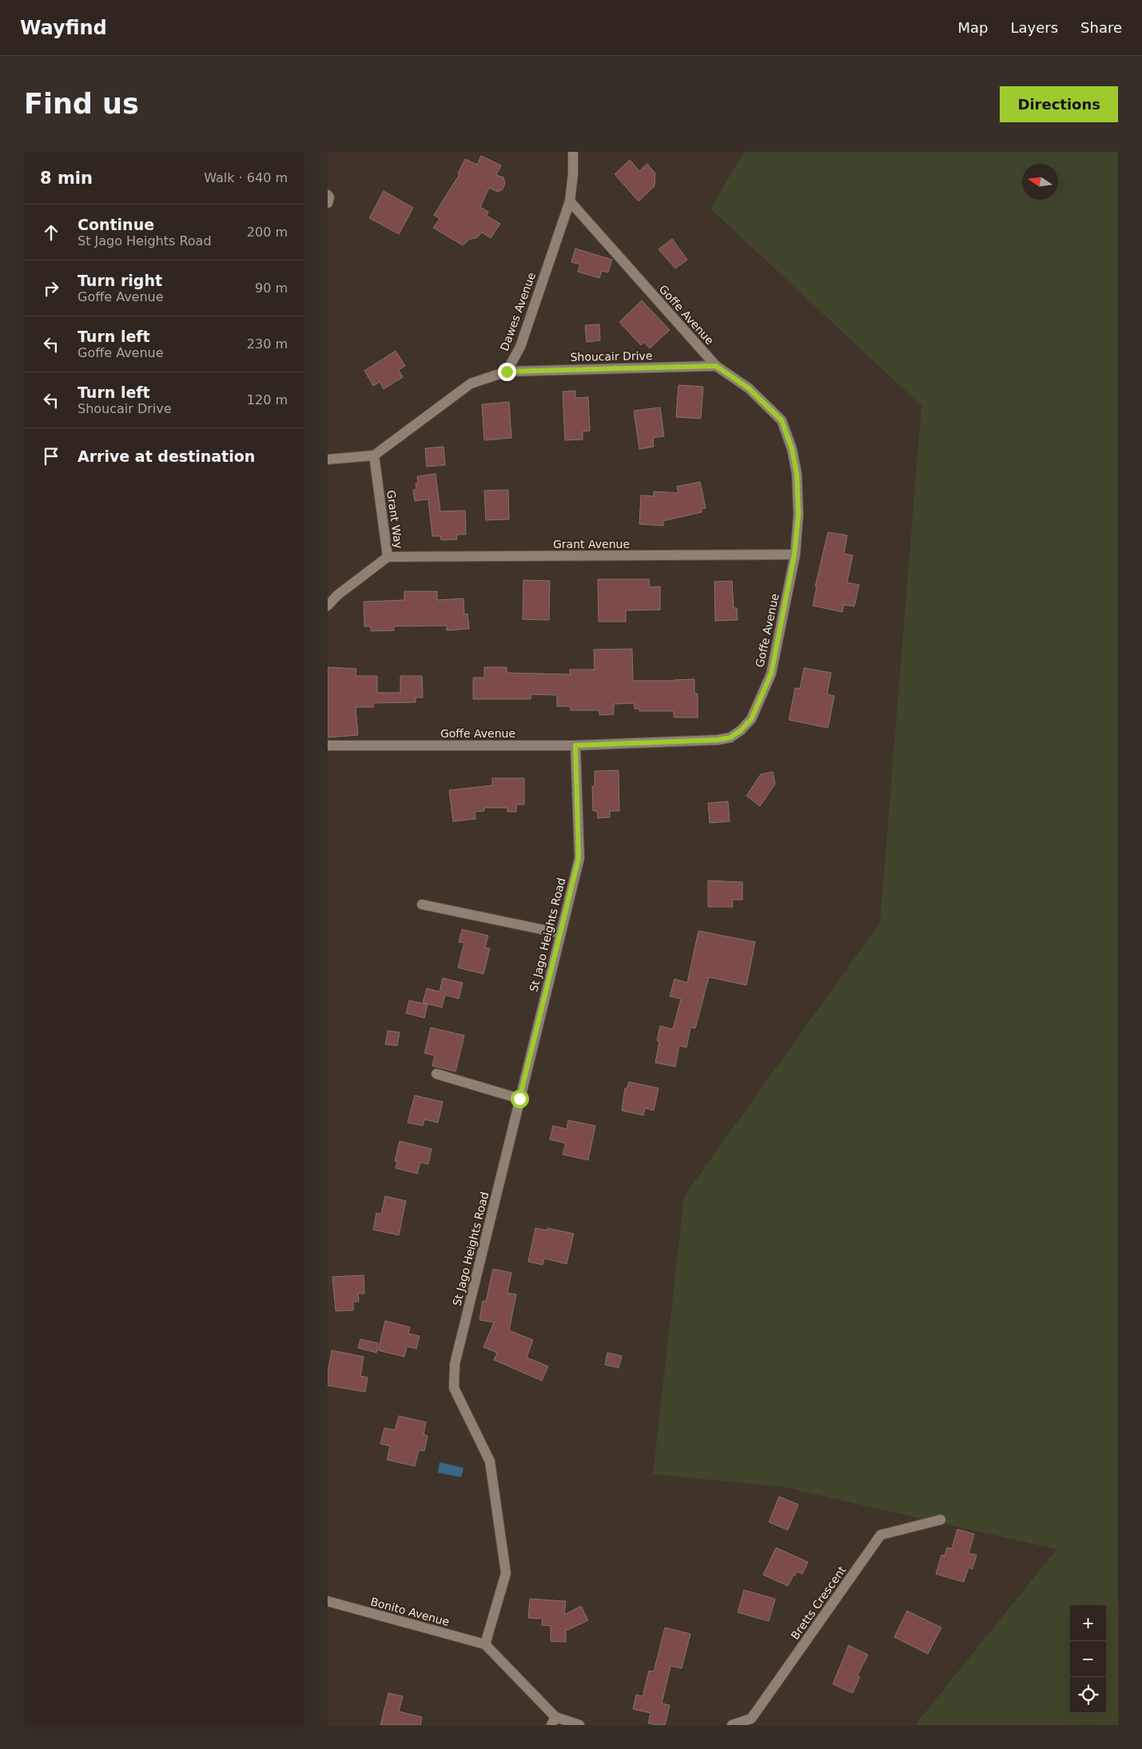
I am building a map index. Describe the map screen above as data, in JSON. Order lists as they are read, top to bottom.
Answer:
{
  "streets": {
    "street": [
      "Dawes Avenue",
      "Goffe Avenue",
      "Shoucair Drive",
      "Grant Way",
      "Grant Avenue",
      "St Jago Heights Road",
      "Bretts Crescent",
      "Bonito Avenue"
    ]
  },
  "crossings": [
    ["Dawes Avenue", "Goffe Avenue"],
    ["Dawes Avenue", "Shoucair Drive"],
    ["Goffe Avenue", "Shoucair Drive"],
    ["Goffe Avenue", "Grant Avenue"],
    ["Goffe Avenue", "St Jago Heights Road"],
    ["Grant Way", "Grant Avenue"],
    ["St Jago Heights Road", "Bonito Avenue"]
  ],
  "north": "left",
  "page": {
    "header": "Wayfind",
    "nav": ["Map", "Layers", "Share"],
    "buttons": "Directions",
    "title": "Find us",
    "heading": ["8 min", "Walk · 640 m"],
    "list": [
      ["Continue", "St Jago Heights Road", "200 m"],
      ["Turn right", "Goffe Avenue", "90 m"],
      ["Turn left", "Goffe Avenue", "230 m"],
      ["Turn left", "Shoucair Drive", "120 m"],
      "Arrive at destination"
    ],
    "map_buttons": ["+", "−"]
  }
}
